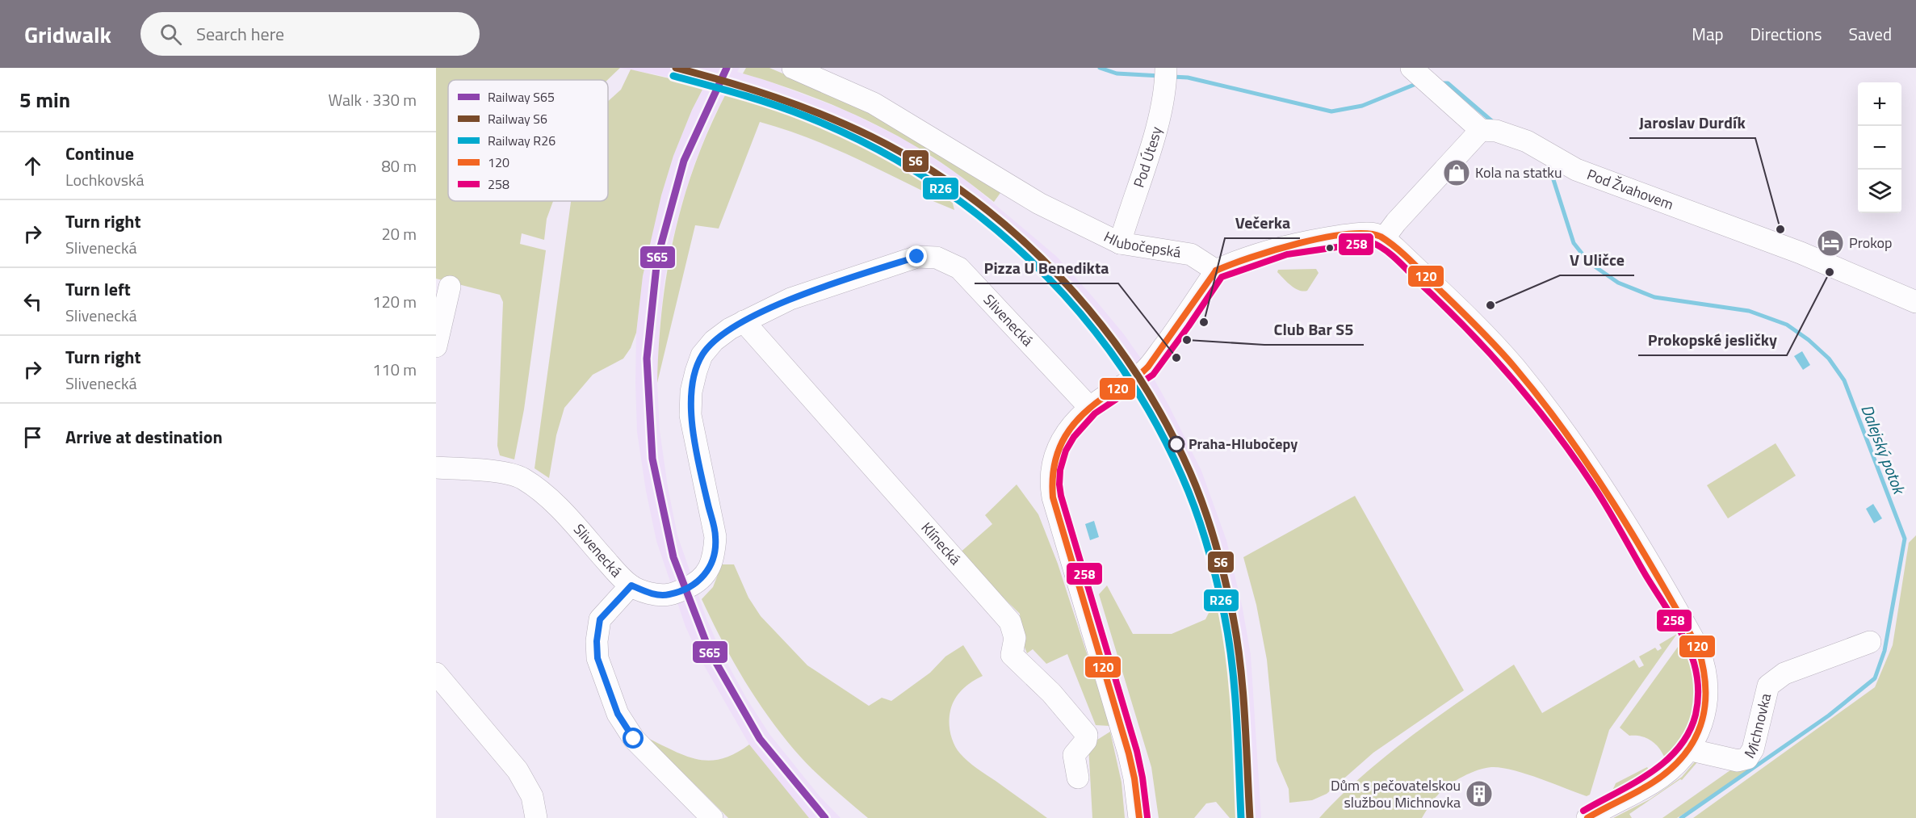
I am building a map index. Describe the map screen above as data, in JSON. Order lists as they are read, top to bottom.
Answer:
{
  "streets": {
    "street": [
      "Pod Útesy",
      "Pod Žvahovem",
      "Hlubočepská",
      "Slivenecká",
      "Klínecká",
      "Michnovka"
    ]
  },
  "crossings": [
    ["Pod Útesy", "Hlubočepská"],
    ["Slivenecká", "Klínecká"]
  ],
  "water": ["Dalejský potok"],
  "places": {
    "shop": ["Kola na statku"],
    "other": [
      "Jaroslav Durdík",
      "Prokopské jesličky",
      "V Uličce",
      "Večerka",
      "Club Bar S5",
      "Pizza U Benedikta",
      "Praha-Hlubočepy"
    ],
    "hotel": ["Prokop"],
    "building": ["Dům s pečovatelskou službou Michnovka"]
  },
  "lines": [
    "rail line S65",
    "rail line S6",
    "rail line R26",
    "transit line 120",
    "transit line 258"
  ],
  "legend": [
    "Railway S65",
    "Railway S6",
    "Railway R26",
    "120",
    "258"
  ],
  "page": {
    "header": "Gridwalk",
    "search": "Search here",
    "nav": ["Map", "Directions", "Saved"],
    "heading": ["5 min", "Walk · 330 m"],
    "map_buttons": ["+", "−"],
    "list": [
      ["Continue", "Lochkovská", "80 m"],
      ["Turn right", "Slivenecká", "20 m"],
      ["Turn left", "Slivenecká", "120 m"],
      ["Turn right", "Slivenecká", "110 m"],
      "Arrive at destination"
    ]
  }
}
